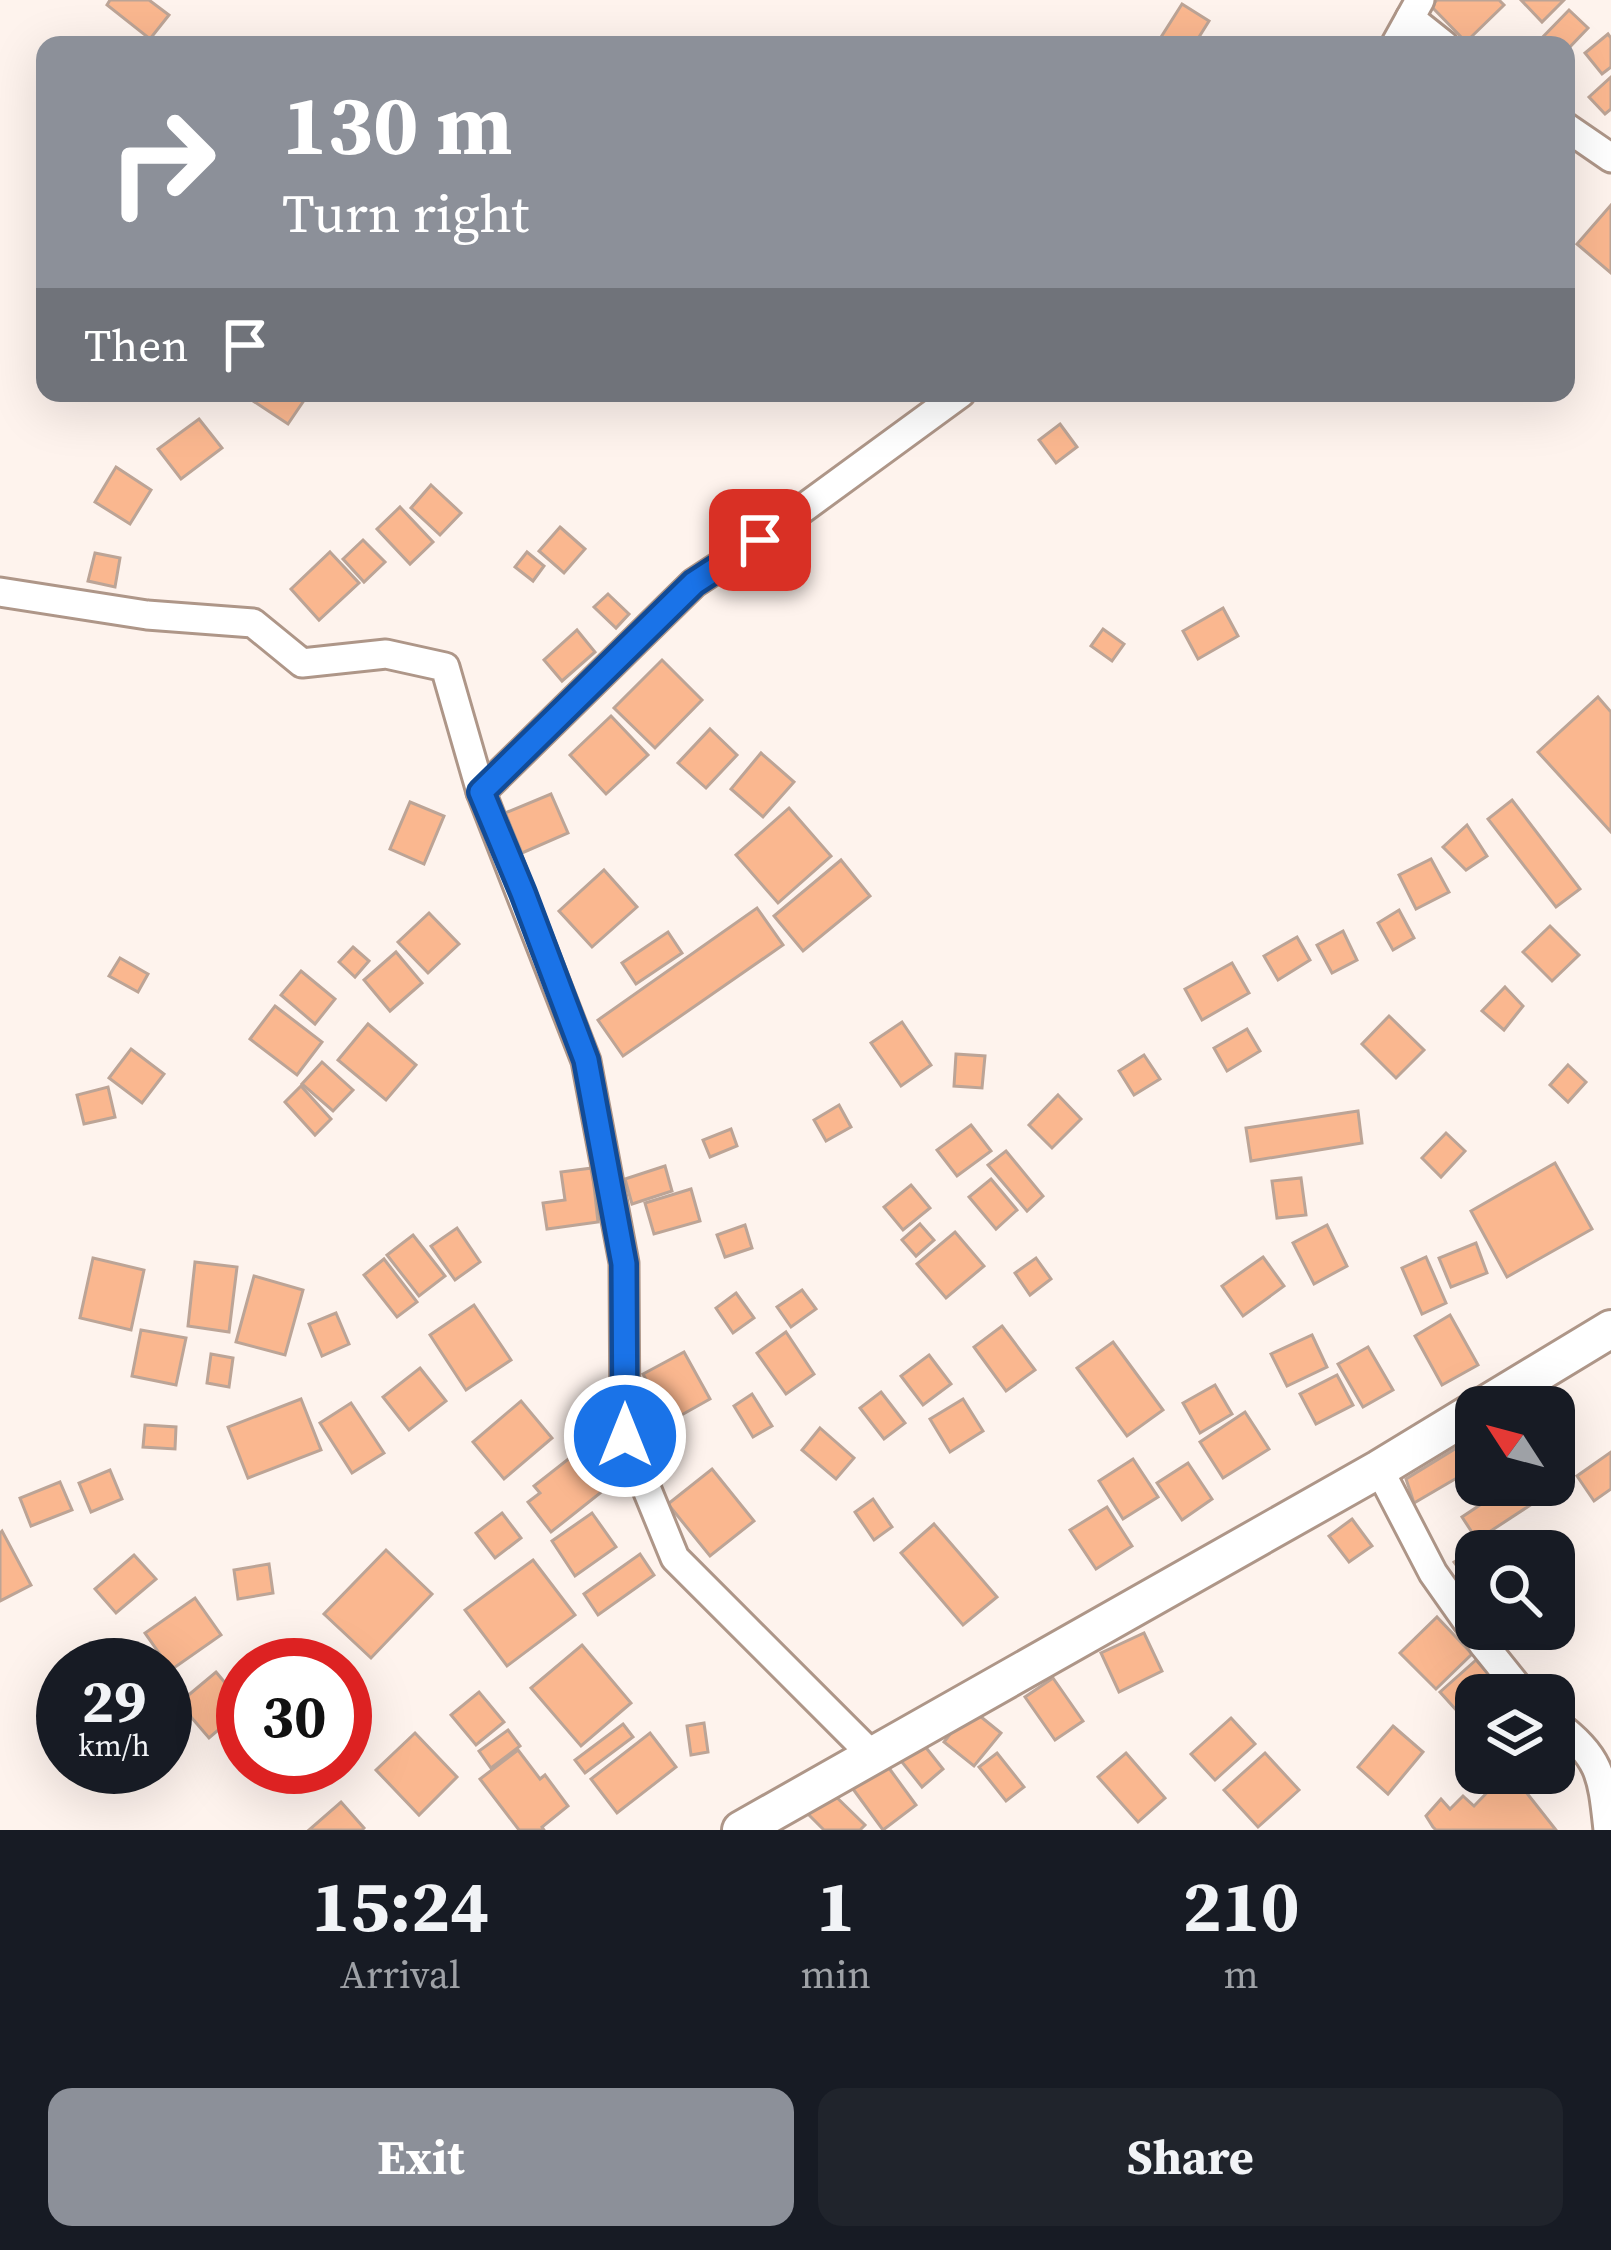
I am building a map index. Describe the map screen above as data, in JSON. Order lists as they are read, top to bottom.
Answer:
{
  "north": "top left",
  "page": {
    "turn": ["130 m", "Turn right"],
    "then": "Then",
    "speed": "29 km/h",
    "limit": "30",
    "eta": [
      "15:24",
      "Arrival",
      "1",
      "min",
      "210",
      "m"
    ],
    "buttons": ["Exit", "Share"]
  }
}
